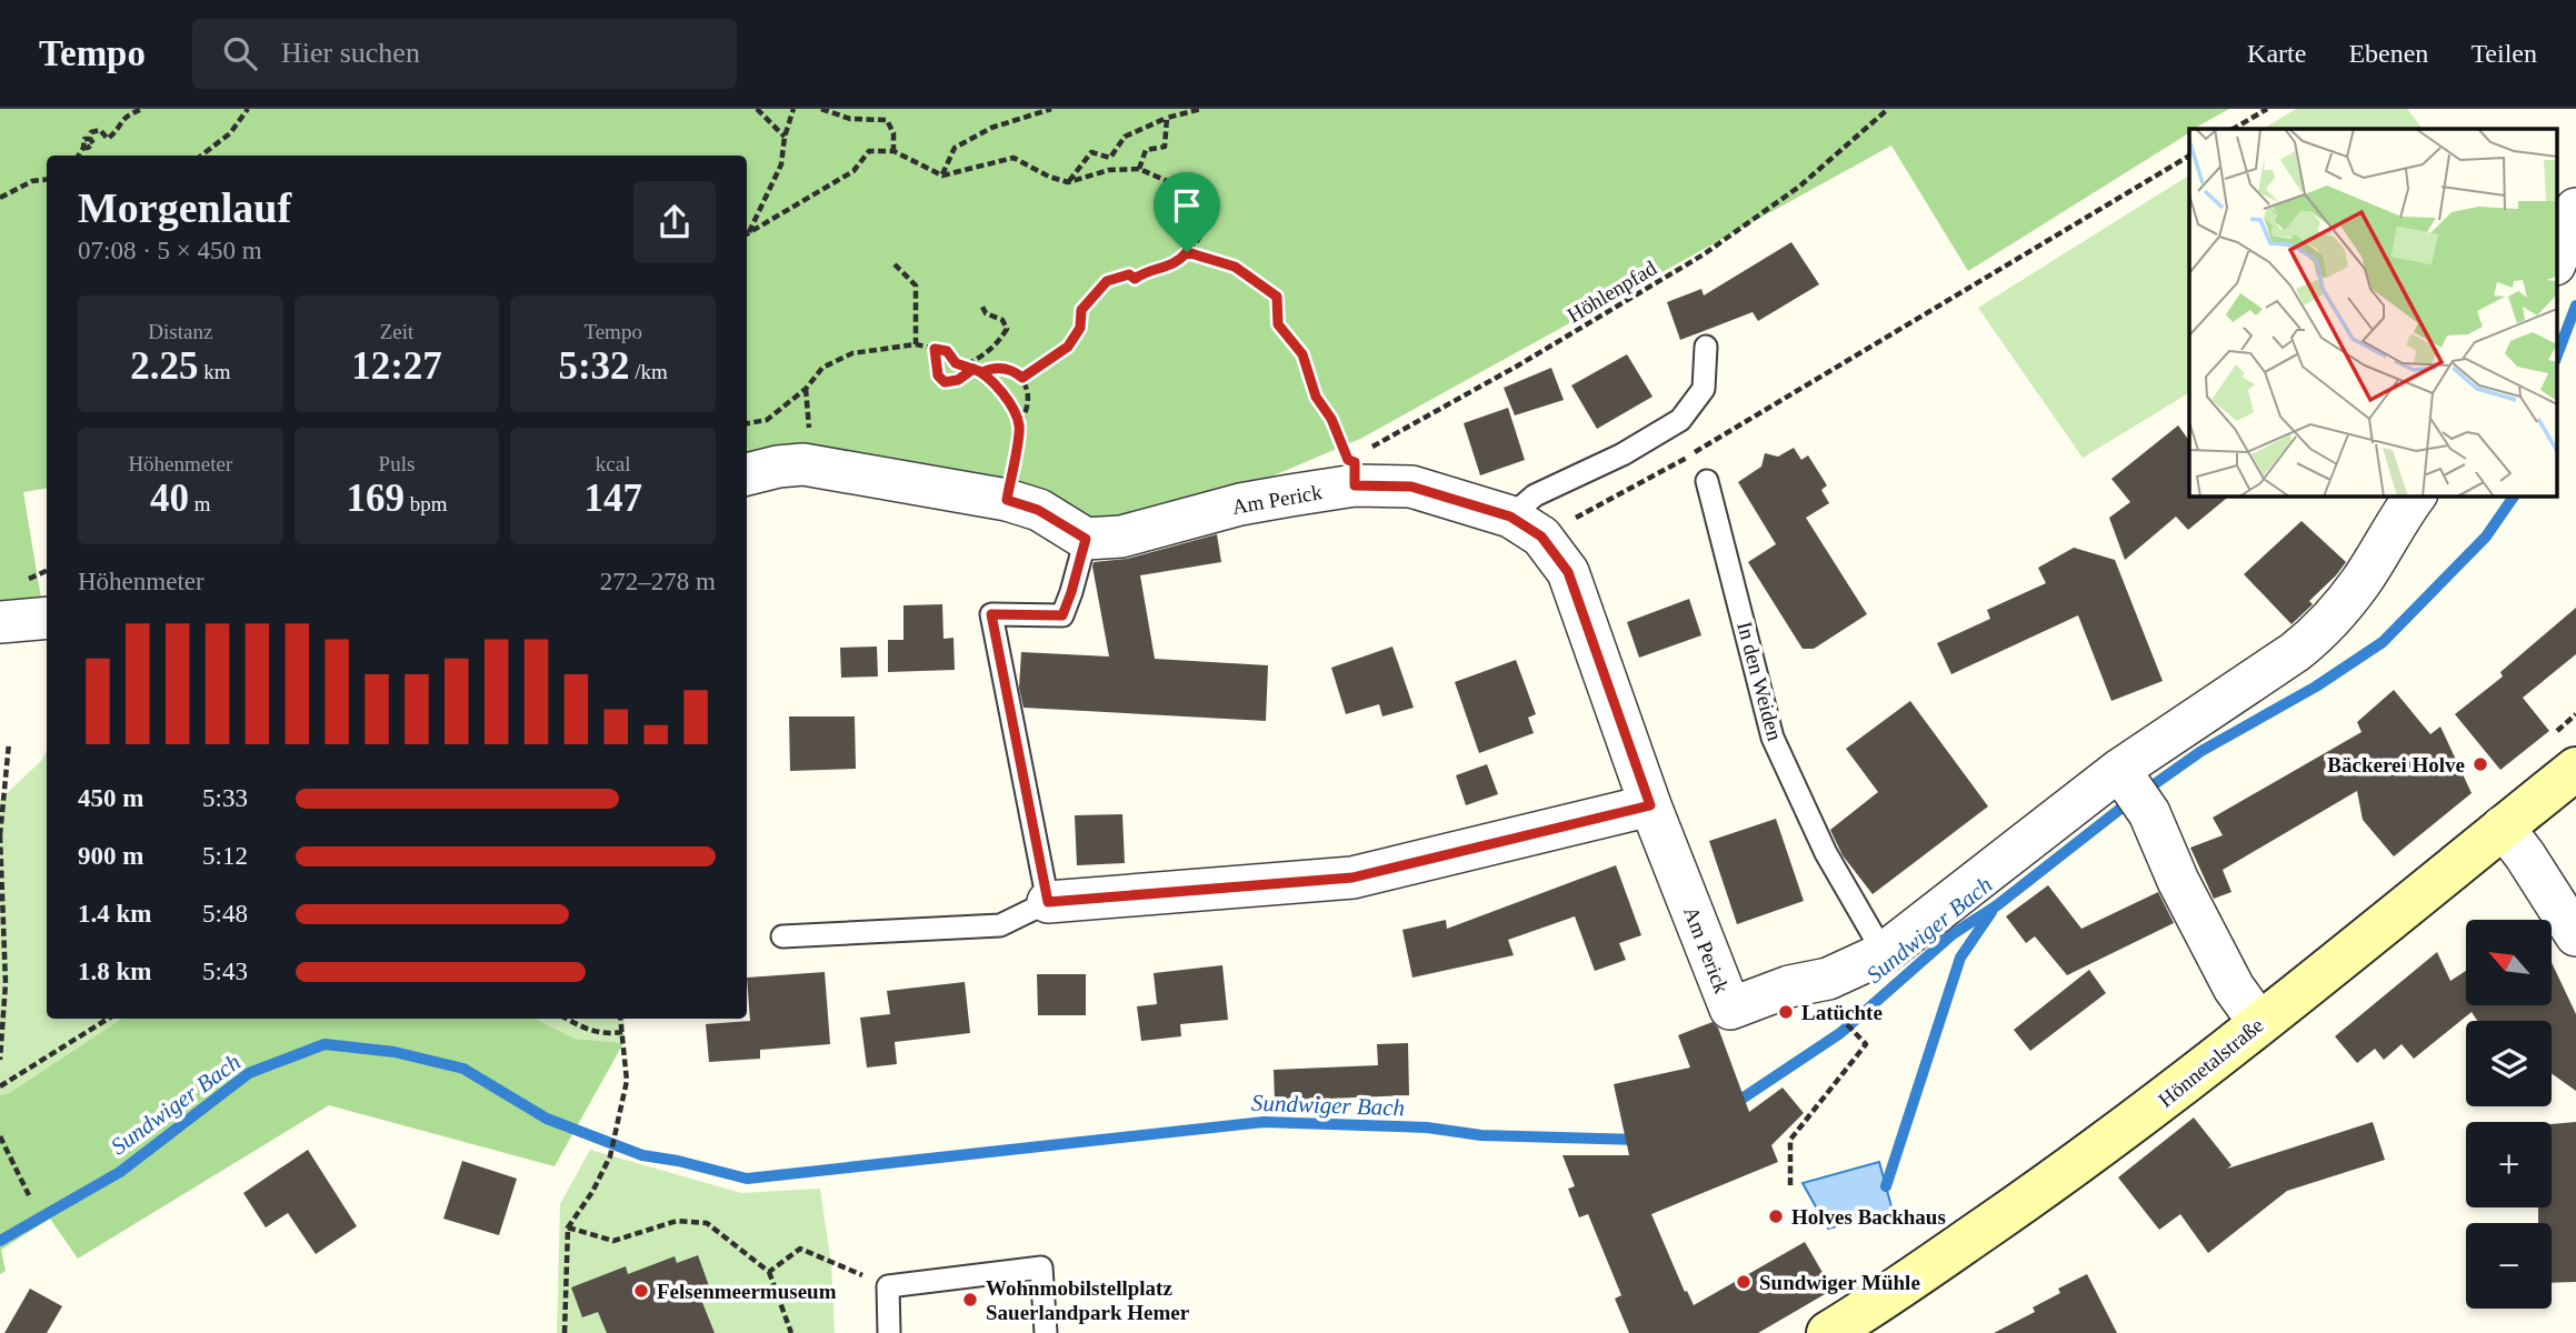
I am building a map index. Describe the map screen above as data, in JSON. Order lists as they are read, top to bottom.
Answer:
{
  "streets": {
    "main road": ["Hönnetalstraße"],
    "street": ["Am Perick"],
    "lane": ["In den Weiden"],
    "path": ["Höhlenpfad"]
  },
  "crossings": [
    ["Höhlenpfad", "Am Perick"],
    ["Am Perick", "In den Weiden"]
  ],
  "water": ["Sundwiger Bach"],
  "places": [
    "Bäckerei Holve",
    "Latüchte",
    "Holves Backhaus",
    "Sundwiger Mühle",
    "Felsenmeermuseum",
    "Wohnmobilstellplatz Sauerlandpark Hemer"
  ],
  "north": "top left",
  "page": {
    "header": "Tempo",
    "search": "Hier suchen",
    "nav": ["Karte", "Ebenen", "Teilen"],
    "heading": ["Morgenlauf", "07:08 · 5 × 450 m"],
    "stats": [
      ["Distanz", "2.25 km"],
      ["Zeit", "12:27"],
      ["Tempo", "5:32 /km"],
      ["Höhenmeter", "40 m"],
      ["Puls", "169 bpm"],
      ["kcal", "147"]
    ],
    "chart": ["Höhenmeter", "272–278 m"],
    "list": [
      {
        "name": "450 m",
        "note": "5:33"
      },
      {
        "name": "900 m",
        "note": "5:12"
      },
      {
        "name": "1.4 km",
        "note": "5:48"
      },
      {
        "name": "1.8 km",
        "note": "5:43"
      }
    ],
    "map_buttons": ["+", "−"]
  }
}
